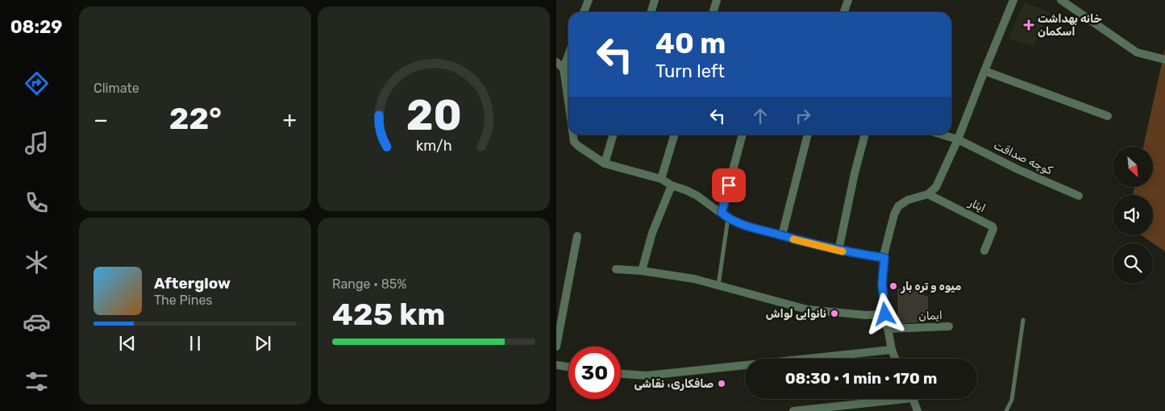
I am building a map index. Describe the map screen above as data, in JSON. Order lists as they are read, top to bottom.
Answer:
{
  "streets": {
    "street": ["کوچه صداقت", "ایثار", "ایمان"]
  },
  "places": {
    "health": ["خانه بهداشت اسکمان"],
    "other": ["میوه و تره بار", "نانوایی لواش", "صافکاری، نقاشی"]
  },
  "north": "bottom right",
  "page": {
    "tabs": "08:29",
    "tile": [
      "Climate",
      ["Range · 85%", "425 km"]
    ],
    "turn": ["40 m", "Turn left"],
    "heat": ["−", "22°", "+"],
    "song": ["Afterglow", "The Pines"],
    "limit": "30",
    "trip": "08:30 · 1 min · 170 m",
    "gauge": ["20", "km/h"]
  }
}
